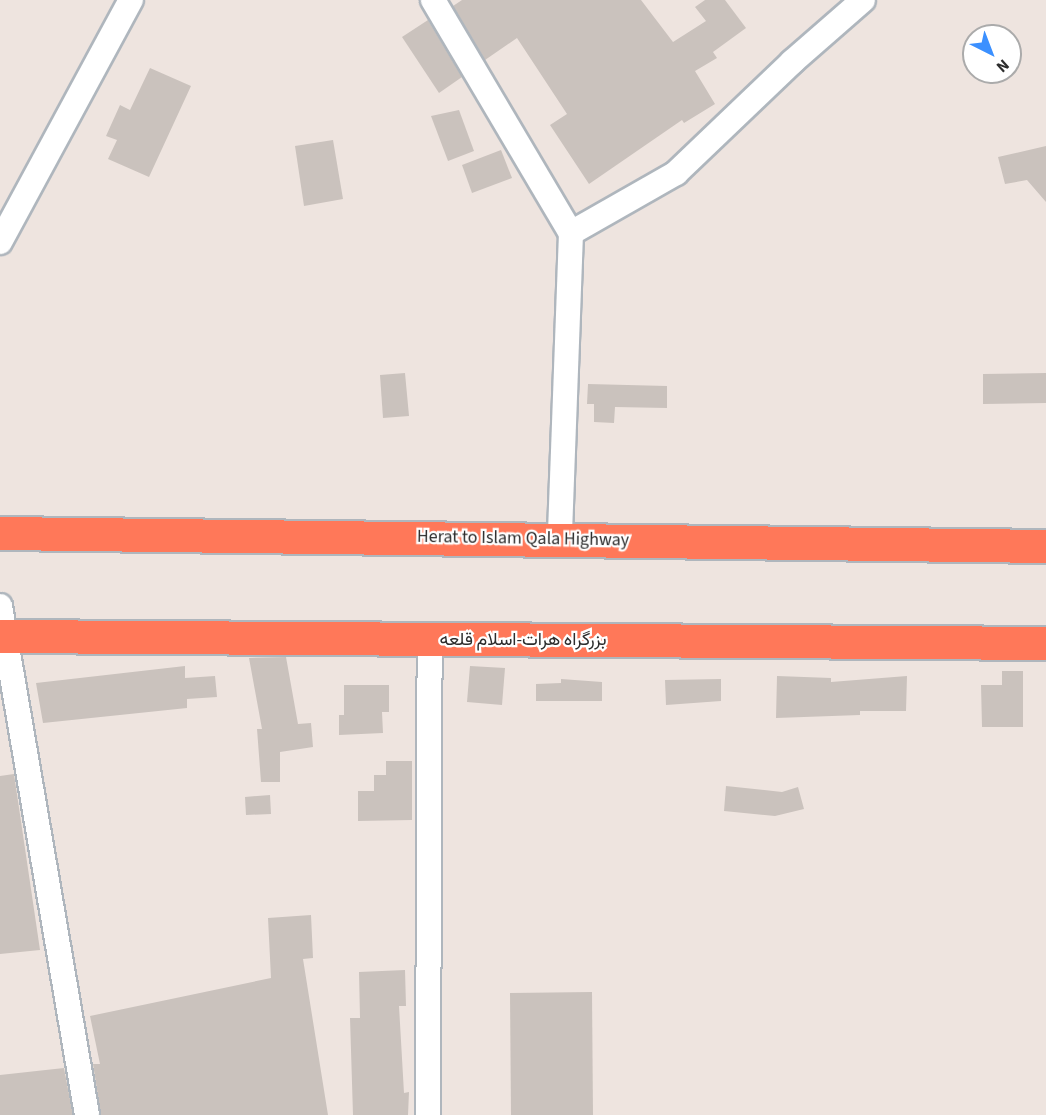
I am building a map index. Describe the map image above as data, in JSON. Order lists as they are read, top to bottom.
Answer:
{
  "streets": {
    "highway": ["Herat to Islam Qala Highway", "بزرگراه هرات-اسلام قلعه"]
  },
  "north": "bottom right"
}
